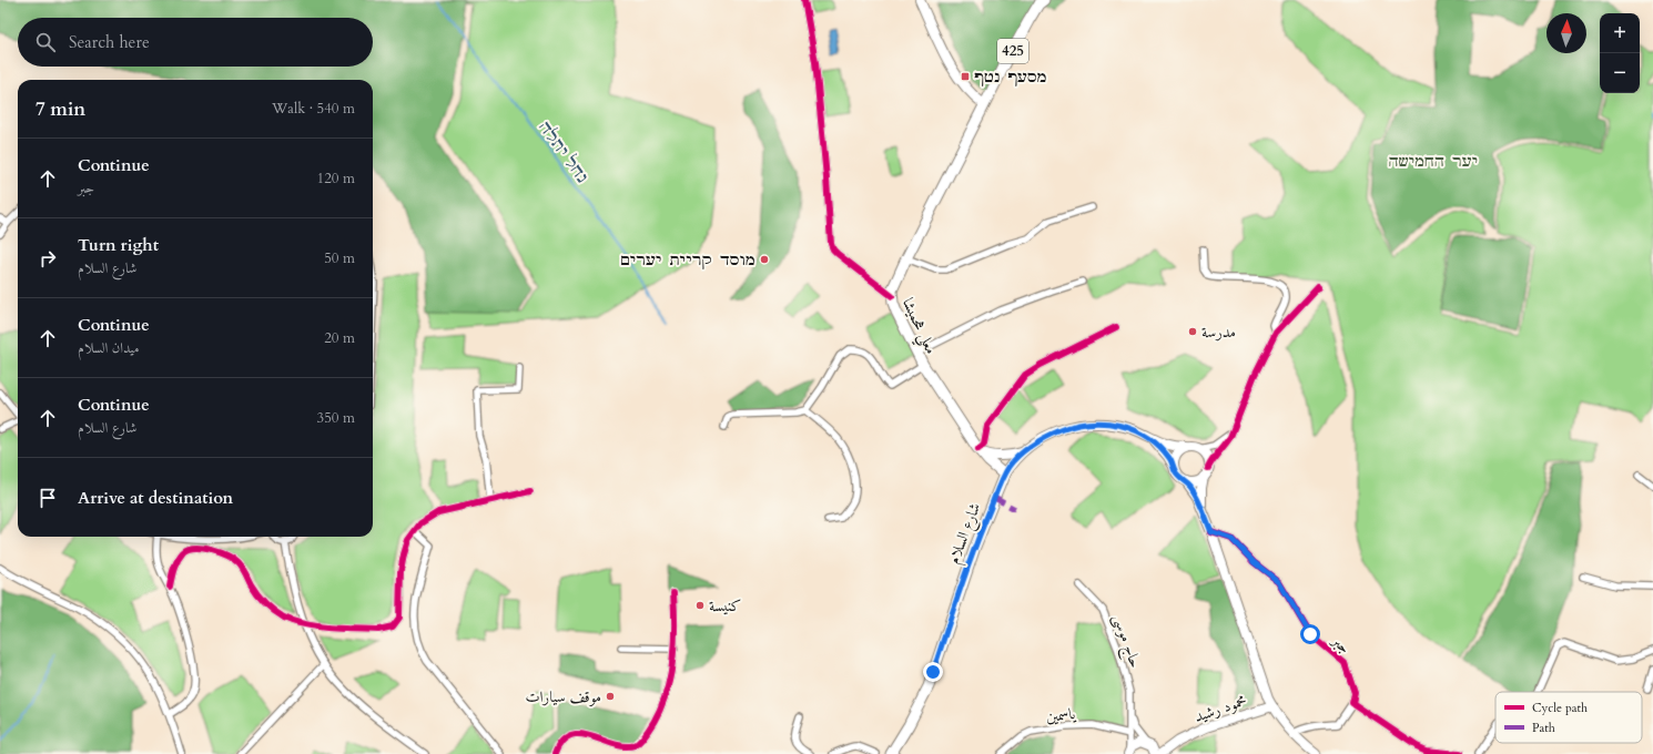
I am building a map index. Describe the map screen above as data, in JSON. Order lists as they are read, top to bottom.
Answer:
{
  "streets": {
    "main road": [
      "425",
      "معلي هحميشا",
      "شارع السلام",
      "محمود رشيد"
    ],
    "street": ["حاج موسى", "جبر", "ياسمين"]
  },
  "crossings": [
    ["425", "معلي هحميشا"],
    ["معلي هحميشا", "شارع السلام"],
    ["حاج موسى", "محمود رشيد"],
    ["حاج موسى", "ياسمين"]
  ],
  "water": ["נחל יתלה"],
  "parks": ["יער החמישה"],
  "places": {
    "transit": ["מסעף נטף"],
    "other": [
      "מוסד קריית יערים",
      "مدرسة",
      "كنيسة",
      "موقف سيارات"
    ]
  },
  "legend": ["Cycle path", "Path"],
  "north": "top",
  "page": {
    "map_buttons": ["+", "−"],
    "search": "Search here",
    "heading": ["7 min", "Walk · 540 m"],
    "list": [
      ["Continue", "جبر", "120 m"],
      ["Turn right", "شارع السلام", "50 m"],
      ["Continue", "ميدان السلام", "20 m"],
      ["Continue", "شارع السلام", "350 m"],
      "Arrive at destination"
    ]
  }
}
